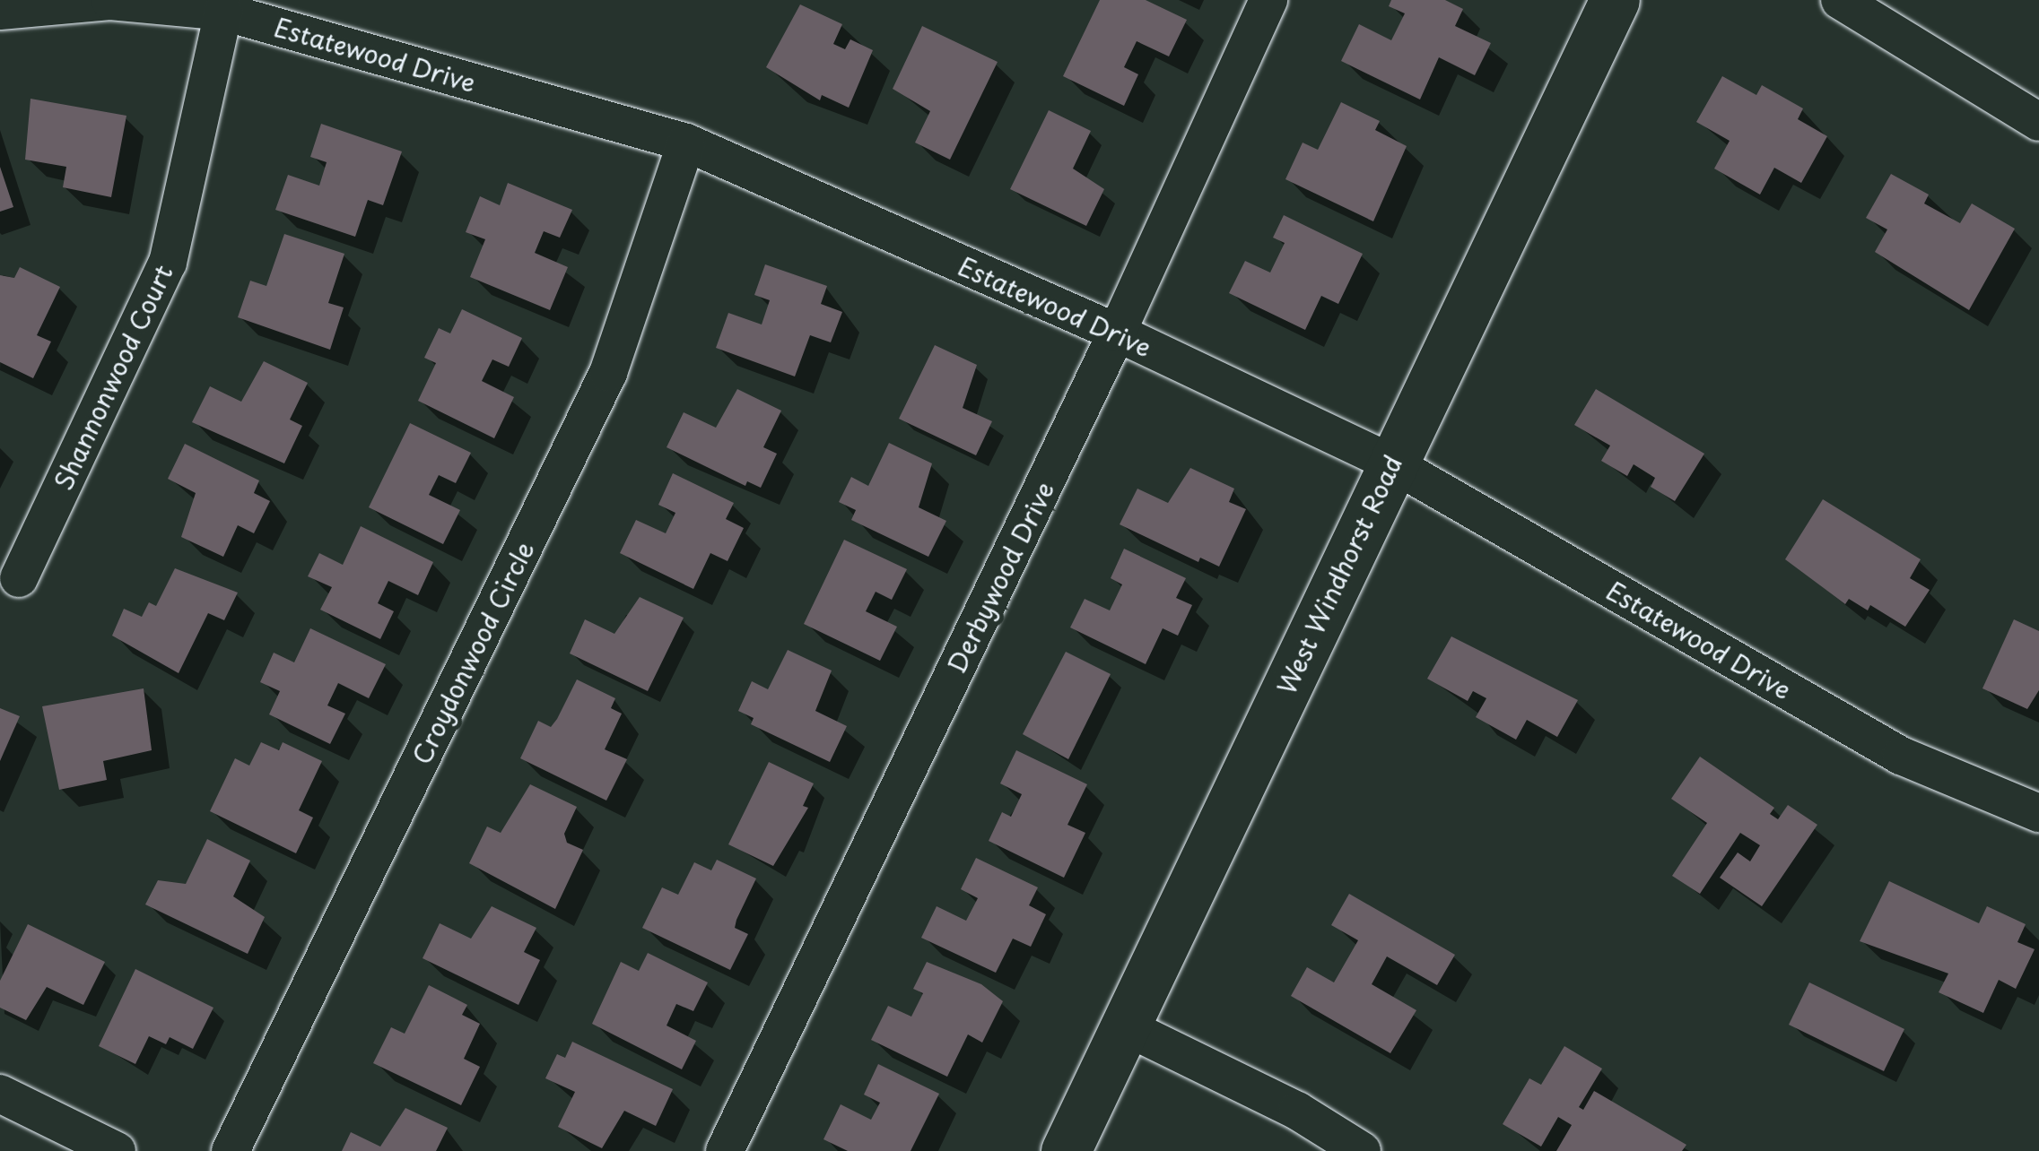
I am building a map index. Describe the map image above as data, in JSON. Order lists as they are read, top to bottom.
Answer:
{
  "streets": {
    "street": [
      "Estatewood Drive",
      "Shannonwood Court",
      "West Windhorst Road",
      "Derbywood Drive",
      "Croydonwood Circle"
    ]
  },
  "crossings": [
    ["Estatewood Drive", "Shannonwood Court"],
    ["Estatewood Drive", "West Windhorst Road"],
    ["Estatewood Drive", "Derbywood Drive"],
    ["Estatewood Drive", "Croydonwood Circle"]
  ]
}
